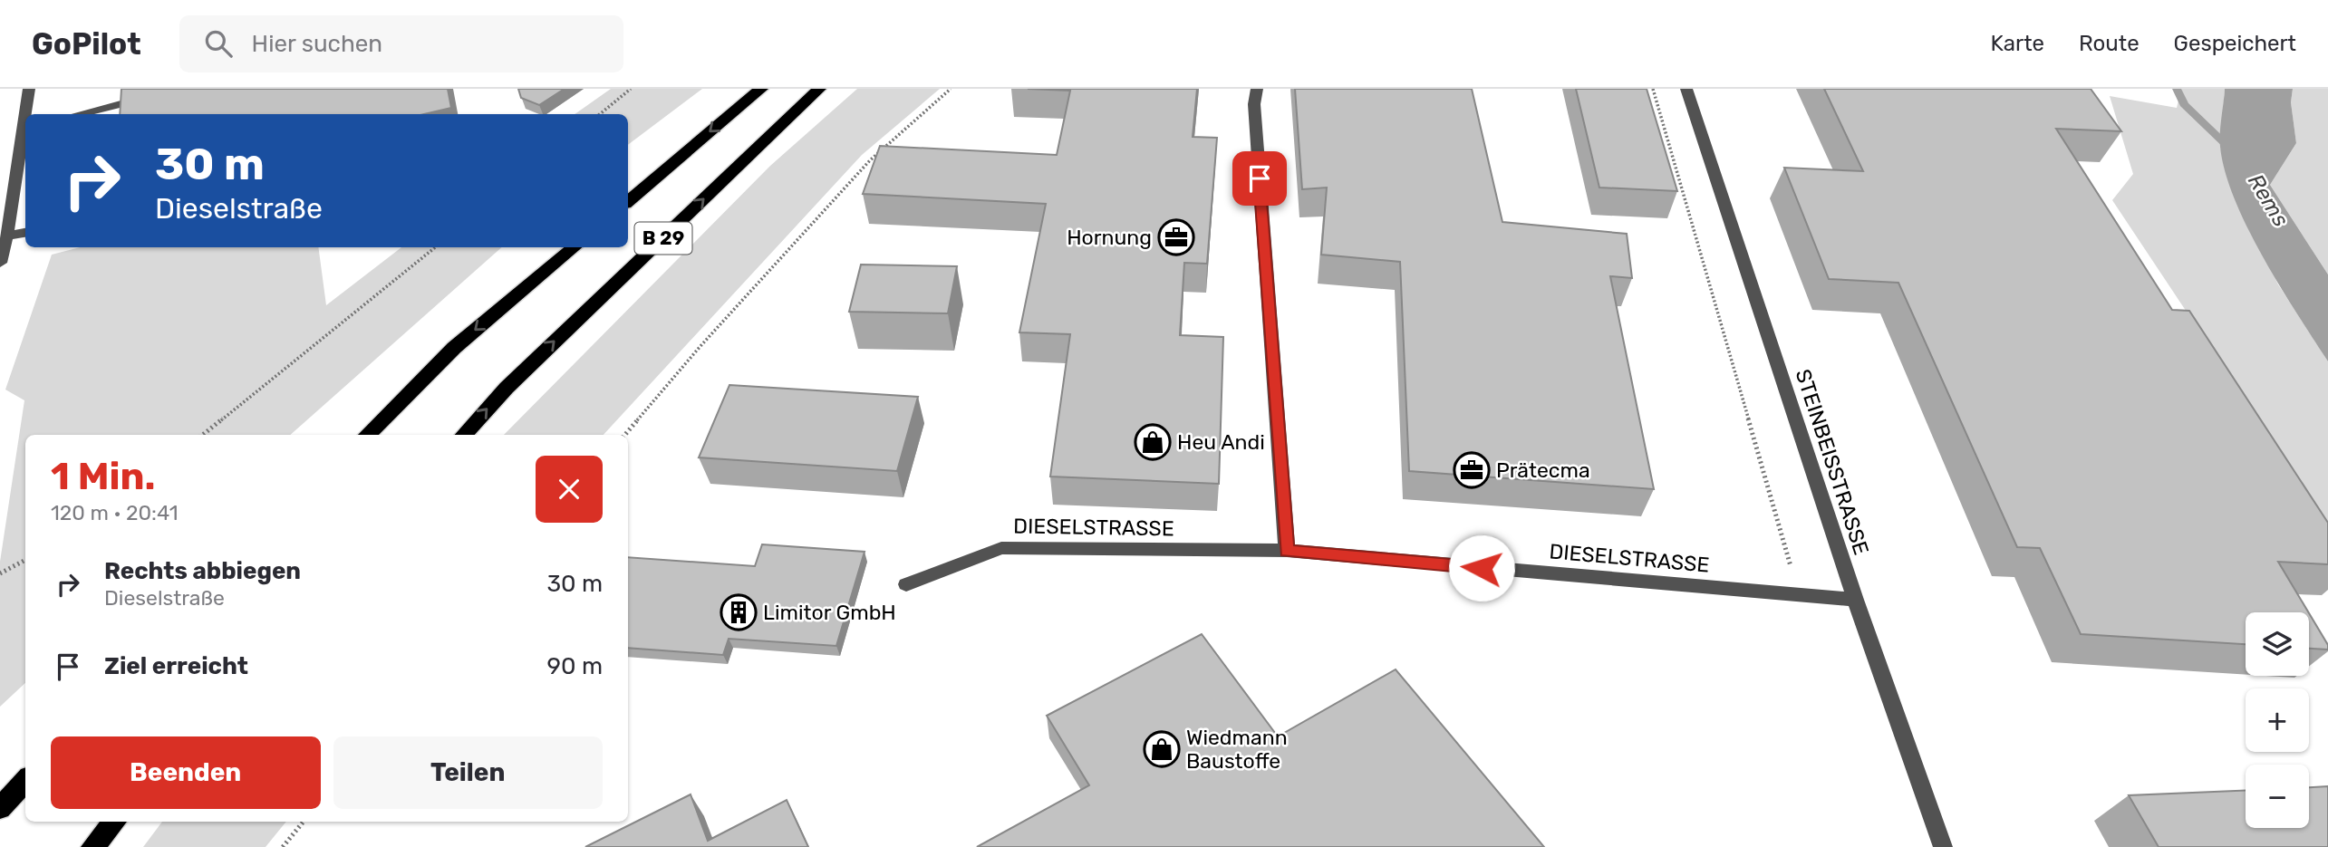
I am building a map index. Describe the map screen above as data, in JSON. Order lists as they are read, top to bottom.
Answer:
{
  "streets": {
    "highway": ["B 29"],
    "street": ["STEINBEISSTRASSE", "DIESELSTRASSE"]
  },
  "crossings": [
    ["STEINBEISSTRASSE", "DIESELSTRASSE"]
  ],
  "water": ["Rems"],
  "places": {
    "office": ["Hornung", "Prätecma"],
    "shop": ["Heu Andi", "Wiedmann Baustoffe"],
    "building": ["Limitor GmbH"]
  },
  "page": {
    "header": "GoPilot",
    "search": "Hier suchen",
    "nav": ["Karte", "Route", "Gespeichert"],
    "turn": ["30 m", "Dieselstraße"],
    "heading": ["1 Min.", "120 m · 20:41"],
    "list": [
      {
        "name": "Rechts abbiegen",
        "note": "Dieselstraße",
        "value": "30 m"
      },
      {
        "name": "Ziel erreicht",
        "value": "90 m"
      }
    ],
    "map_buttons": ["+", "−"],
    "buttons": ["Beenden", "Teilen"]
  }
}
